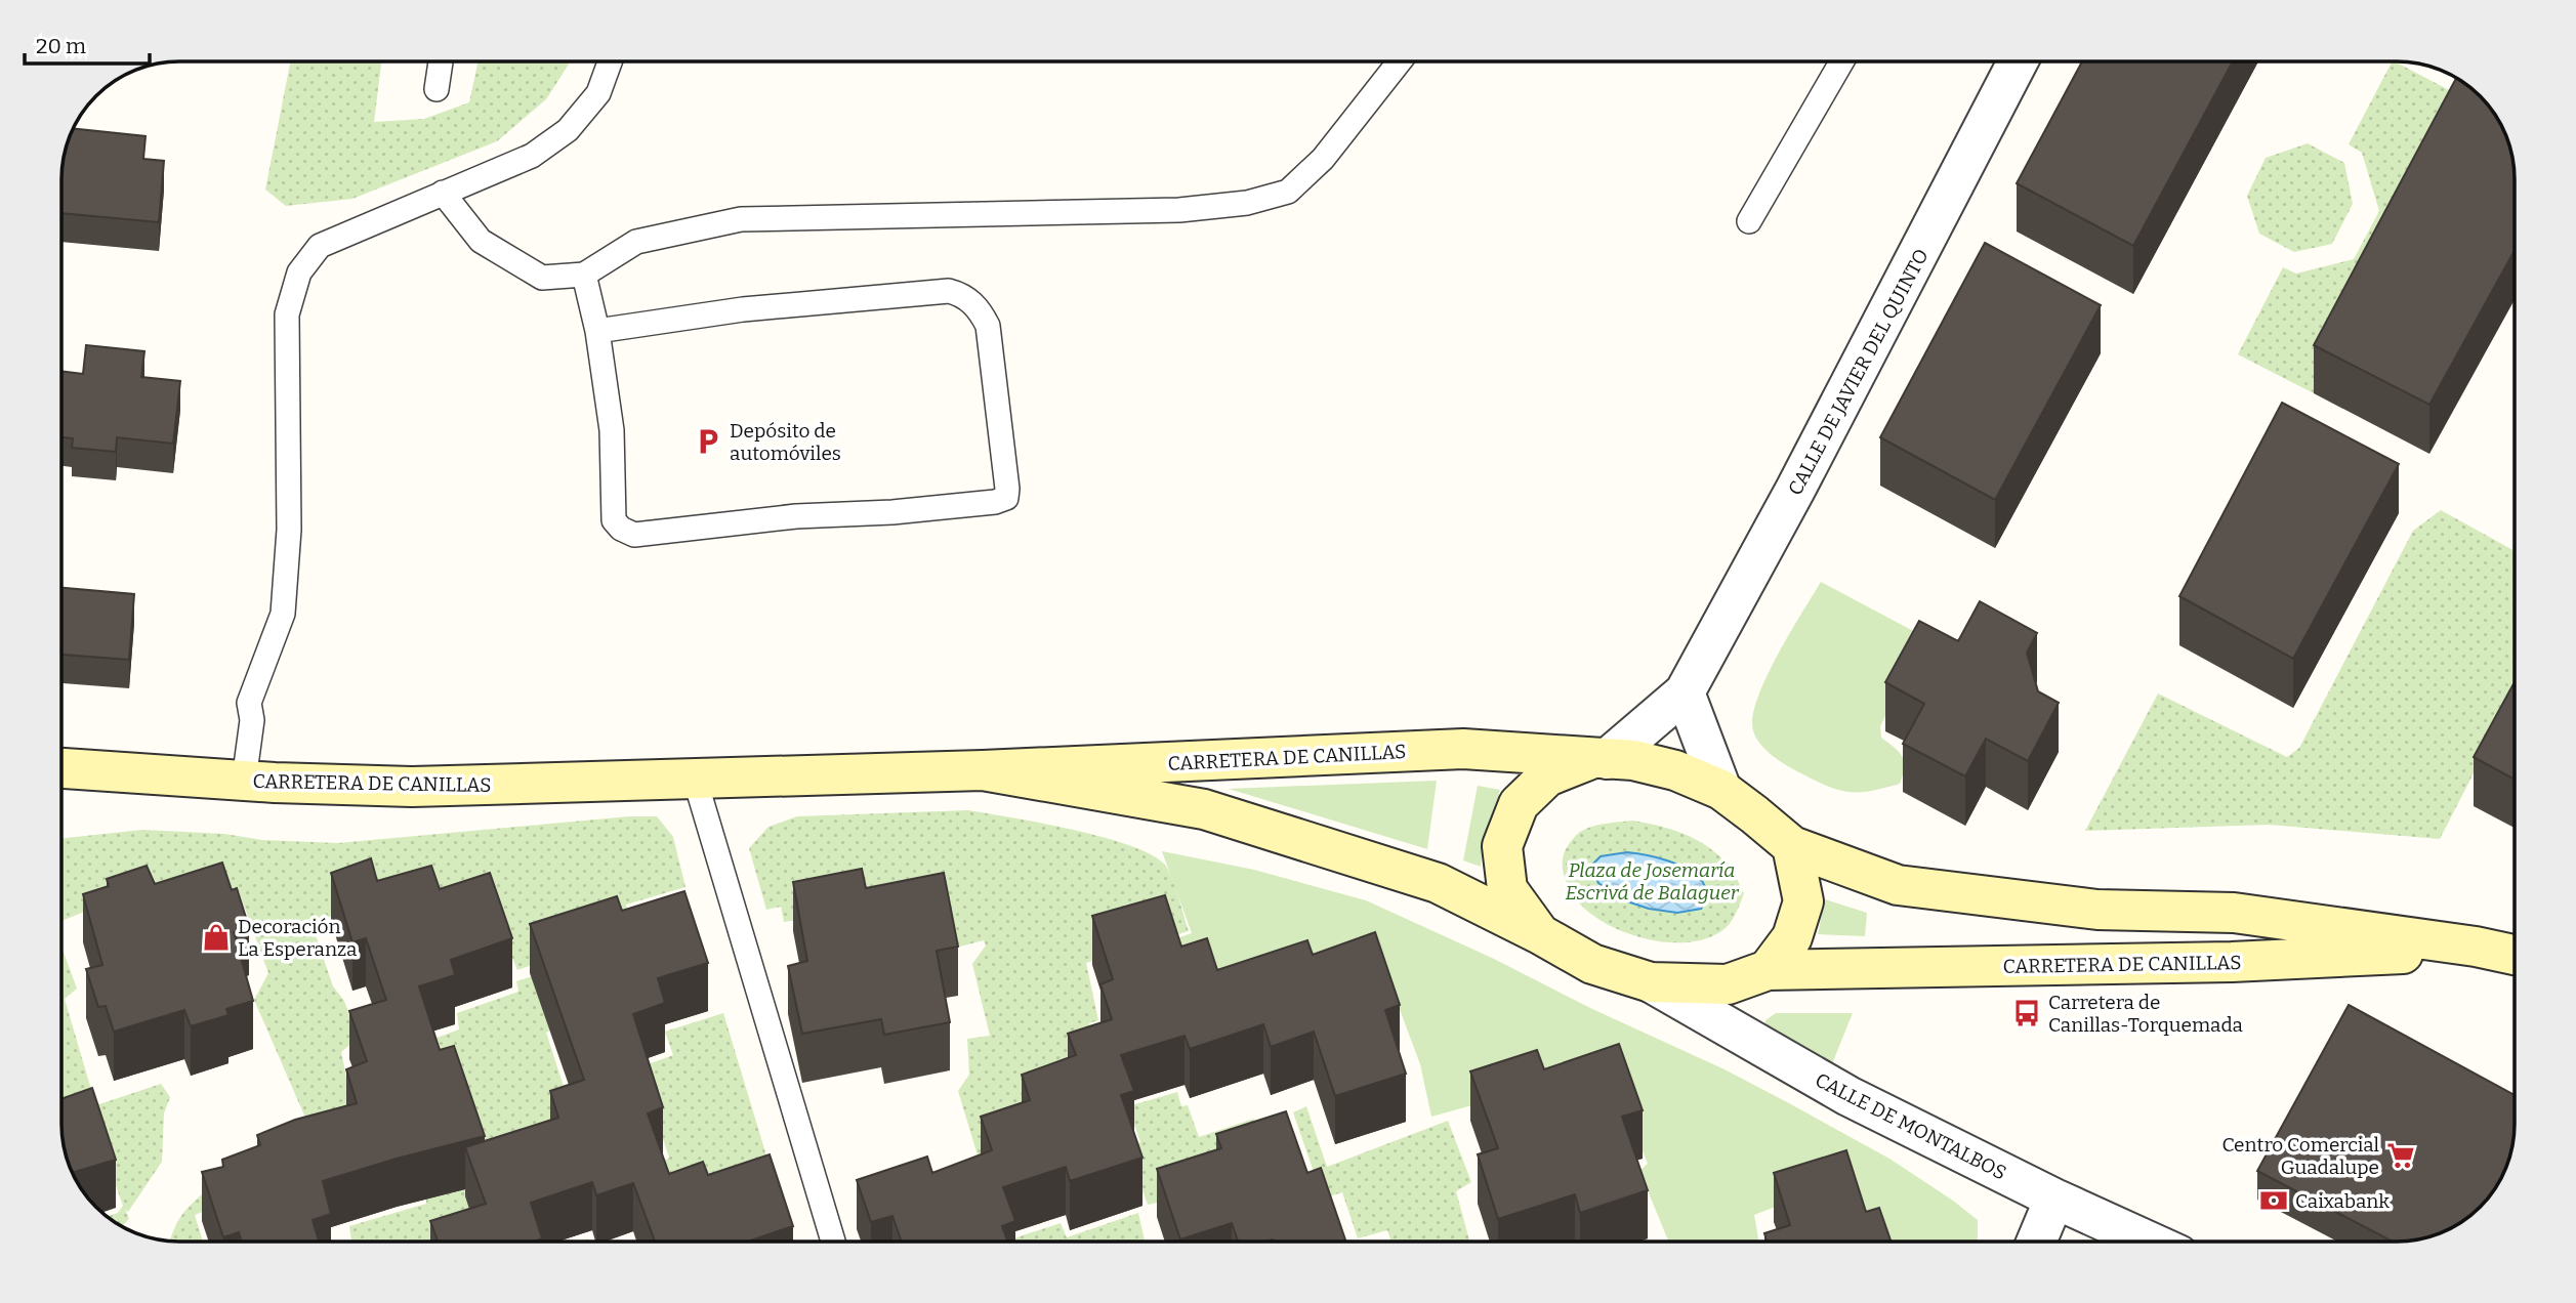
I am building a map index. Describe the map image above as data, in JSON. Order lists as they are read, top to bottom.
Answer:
{
  "streets": {
    "street": ["CALLE DE JAVIER DEL QUINTO", "CARRETERA DE CANILLAS", "CALLE DE MONTALBOS"]
  },
  "crossings": [
    ["CALLE DE JAVIER DEL QUINTO", "CARRETERA DE CANILLAS"]
  ],
  "parks": ["Plaza de Josemaría Escrivá de Balaguer"],
  "places": {
    "parking": ["Depósito de automóviles"],
    "shop": ["Decoración La Esperanza"],
    "bus stop": ["Carretera de Canillas-Torquemada"],
    "supermarket": ["Centro Comercial Guadalupe"],
    "bank": ["Caixabank"]
  },
  "scale_bar": "20 m"
}
